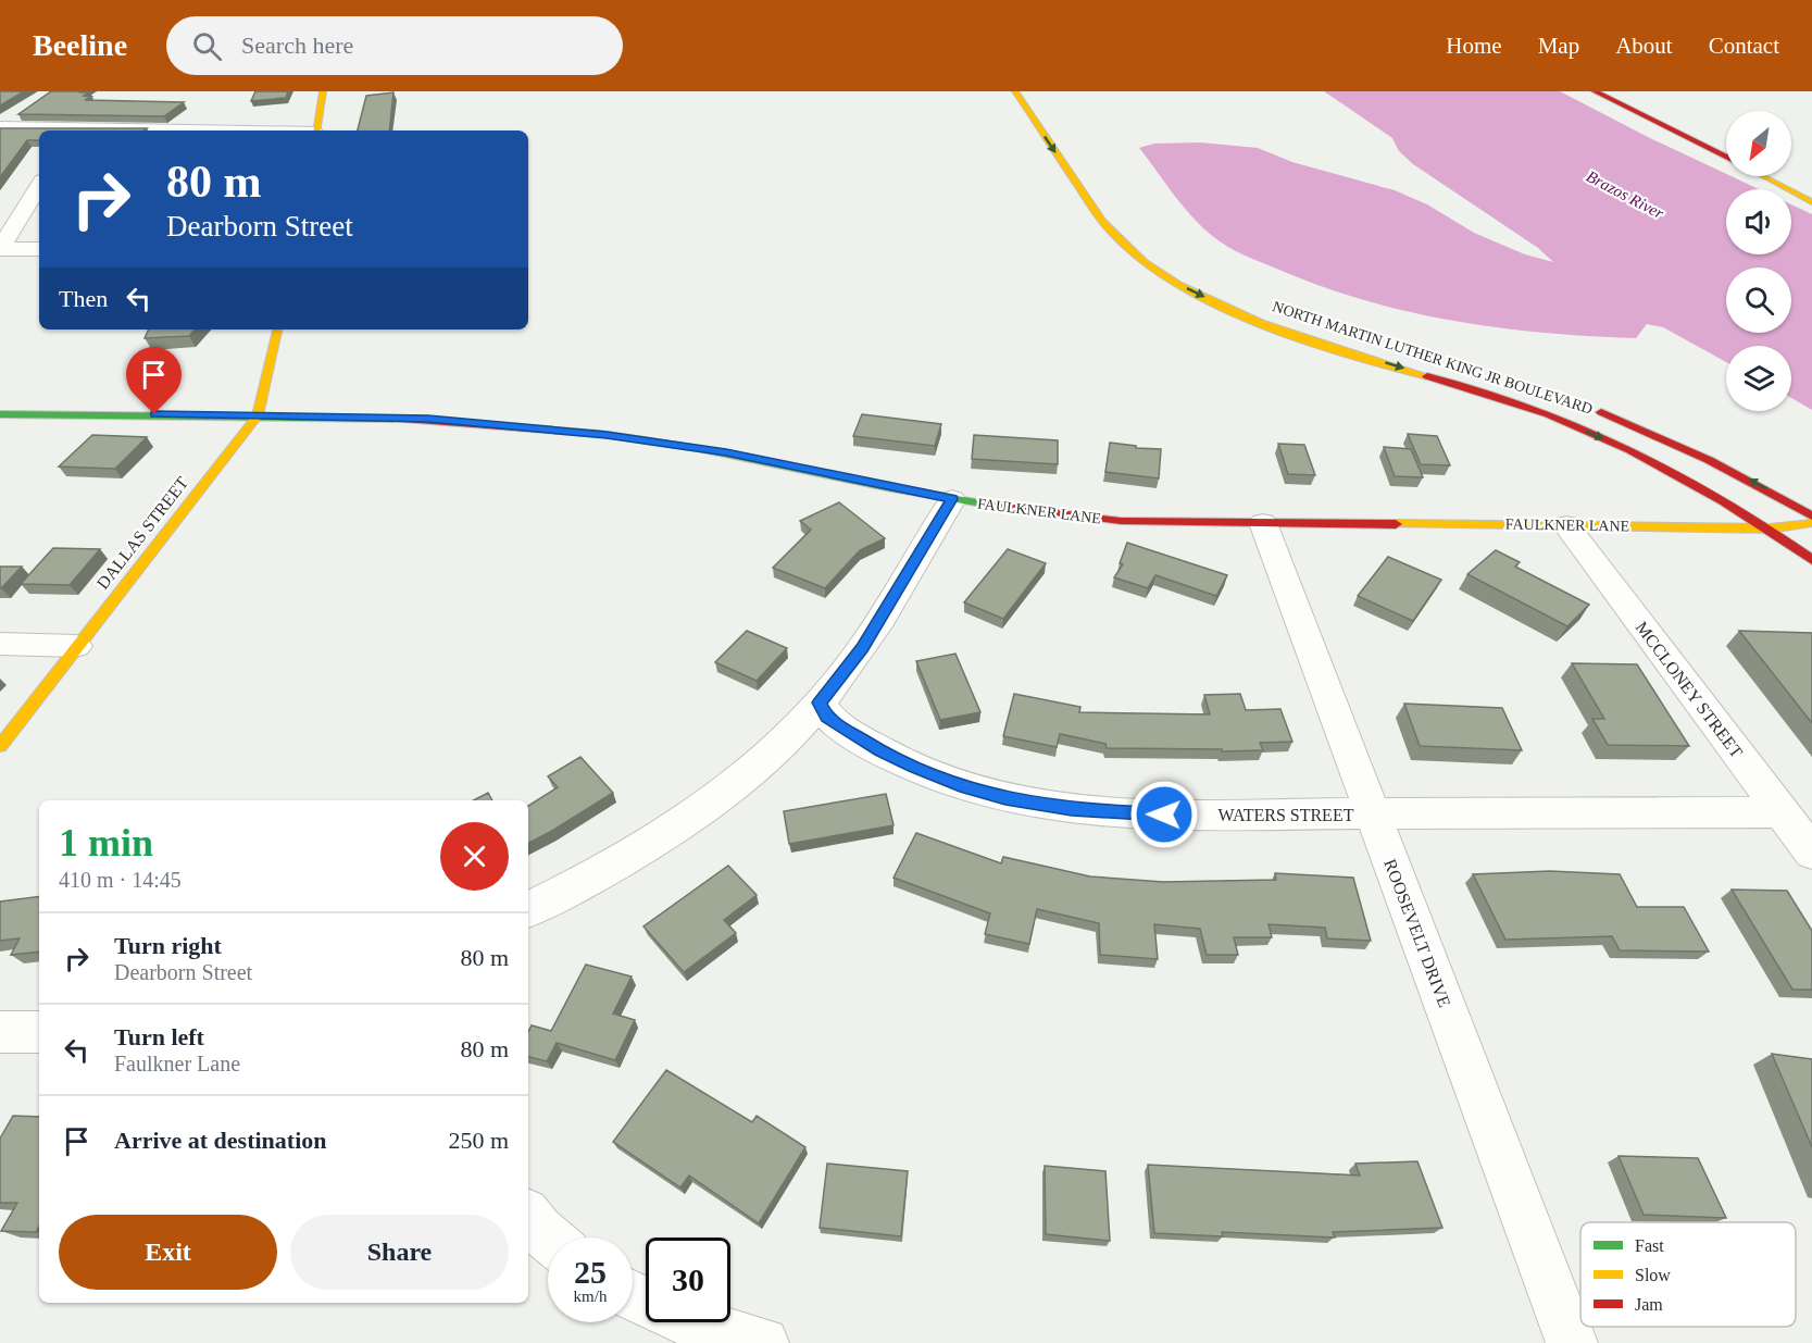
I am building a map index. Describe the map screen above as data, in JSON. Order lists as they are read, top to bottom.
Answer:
{
  "streets": {
    "street": [
      "NORTH MARTIN LUTHER KING JR BOULEVARD",
      "FAULKNER LANE",
      "DALLAS STREET",
      "MCCLONEY STREET",
      "WATERS STREET",
      "ROOSEVELT DRIVE"
    ]
  },
  "crossings": [
    ["NORTH MARTIN LUTHER KING JR BOULEVARD", "FAULKNER LANE"],
    ["FAULKNER LANE", "DALLAS STREET"],
    ["FAULKNER LANE", "MCCLONEY STREET"],
    ["FAULKNER LANE", "ROOSEVELT DRIVE"],
    ["MCCLONEY STREET", "WATERS STREET"],
    ["WATERS STREET", "ROOSEVELT DRIVE"]
  ],
  "water": ["Brazos River"],
  "legend": ["Fast", "Slow", "Jam"],
  "north": "bottom left",
  "page": {
    "header": "Beeline",
    "search": "Search here",
    "nav": [
      "Home",
      "Map",
      "About",
      "Contact"
    ],
    "turn": ["80 m", "Dearborn Street"],
    "then": "Then",
    "heading": ["1 min", "410 m · 14:45"],
    "list": [
      {
        "name": "Turn right",
        "note": "Dearborn Street",
        "value": "80 m"
      },
      {
        "name": "Turn left",
        "note": "Faulkner Lane",
        "value": "80 m"
      },
      {
        "name": "Arrive at destination",
        "value": "250 m"
      }
    ],
    "buttons": ["Exit", "Share"],
    "speed": "25 km/h",
    "limit": "30"
  }
}
